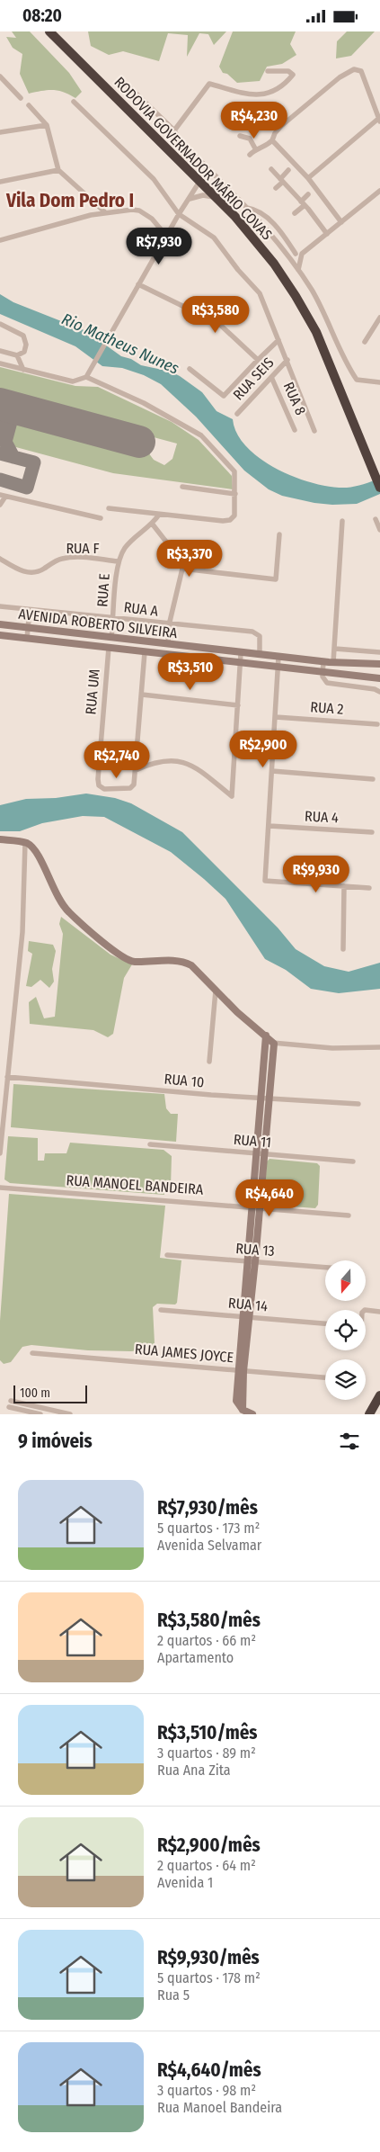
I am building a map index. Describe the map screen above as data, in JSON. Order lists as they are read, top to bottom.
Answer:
{
  "streets": {
    "highway": ["RODOVIA GOVERNADOR MÁRIO COVAS"],
    "street": [
      "RUA SEIS",
      "RUA 8",
      "RUA F",
      "RUA E",
      "RUA A",
      "AVENIDA ROBERTO SILVEIRA",
      "RUA UM",
      "RUA 2",
      "RUA 4",
      "RUA 10",
      "RUA 11",
      "RUA MANOEL BANDEIRA",
      "RUA 13",
      "RUA 14",
      "RUA JAMES JOYCE"
    ]
  },
  "crossings": [
    ["RUA SEIS", "RUA 8"],
    ["RUA F", "RUA E"],
    ["RUA E", "RUA A"],
    ["RUA E", "AVENIDA ROBERTO SILVEIRA"],
    ["RUA A", "AVENIDA ROBERTO SILVEIRA"],
    ["AVENIDA ROBERTO SILVEIRA", "RUA UM"]
  ],
  "districts": ["Vila Dom Pedro I"],
  "water": ["Rio Matheus Nunes"],
  "scale_bar": "100 m",
  "north": "bottom",
  "page": {
    "status": "08:20",
    "price": [
      "R$4,230",
      "R$7,930",
      "R$3,580",
      "R$3,370",
      "R$3,510",
      "R$2,900",
      "R$2,740",
      "R$9,930",
      "R$4,640"
    ],
    "scale": "100 m",
    "heading": "9 imóveis",
    "list": [
      {
        "name": "R$7,930/mês",
        "note": "5 quartos · 173 m² · Avenida Selvamar"
      },
      {
        "name": "R$3,580/mês",
        "note": "2 quartos · 66 m² · Apartamento"
      },
      {
        "name": "R$3,510/mês",
        "note": "3 quartos · 89 m² · Rua Ana Zita"
      },
      {
        "name": "R$2,900/mês",
        "note": "2 quartos · 64 m² · Avenida 1"
      },
      {
        "name": "R$9,930/mês",
        "note": "5 quartos · 178 m² · Rua 5"
      },
      {
        "name": "R$4,640/mês",
        "note": "3 quartos · 98 m² · Rua Manoel Bandeira"
      }
    ]
  }
}
